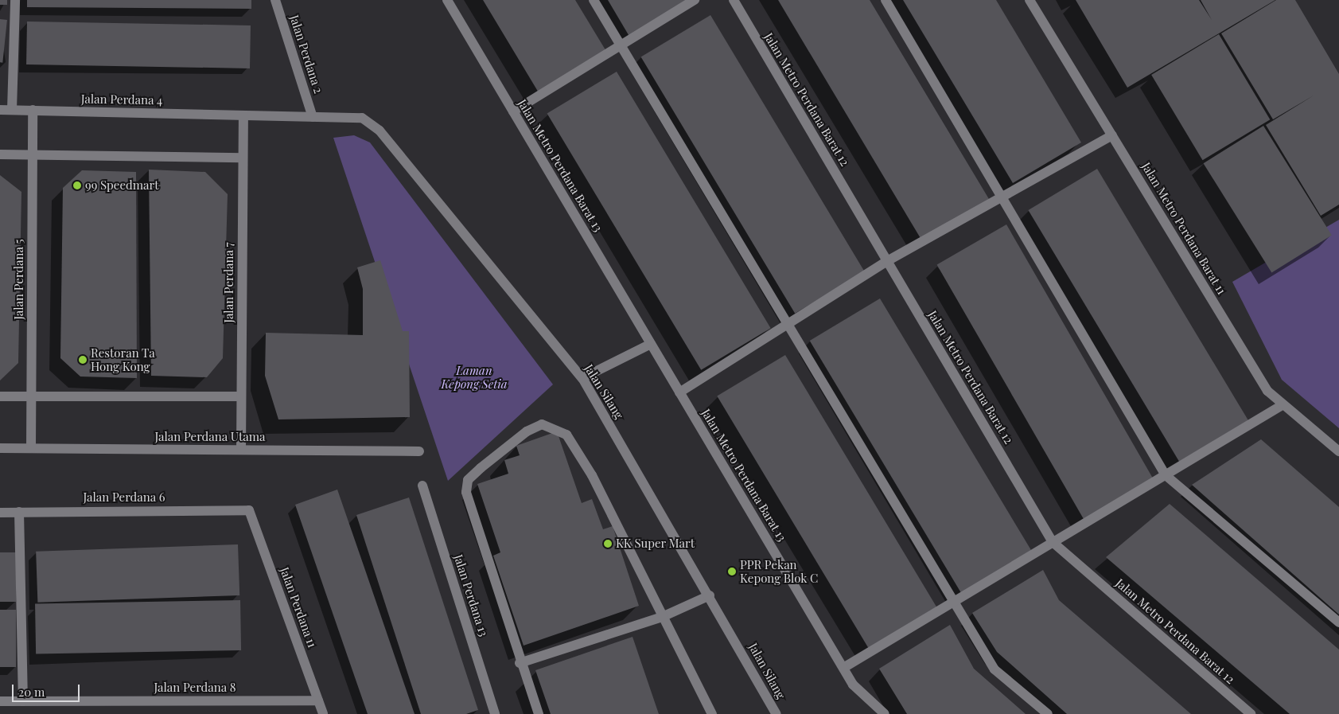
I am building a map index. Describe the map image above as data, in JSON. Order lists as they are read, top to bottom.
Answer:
{
  "streets": {
    "street": [
      "Jalan Perdana 2",
      "Jalan Perdana 4",
      "Jalan Metro Perdana Barat 12",
      "Jalan Metro Perdana Barat 13",
      "Jalan Metro Perdana Barat 11",
      "Jalan Perdana 5",
      "Jalan Perdana 7",
      "Jalan Silang",
      "Jalan Perdana Utama",
      "Jalan Perdana 6",
      "Jalan Perdana 13",
      "Jalan Perdana 11",
      "Jalan Perdana 8"
    ]
  },
  "crossings": [
    ["Jalan Perdana 2", "Jalan Perdana 4"],
    ["Jalan Perdana 4", "Jalan Perdana 5"],
    ["Jalan Perdana 4", "Jalan Perdana 7"],
    ["Jalan Perdana 4", "Jalan Silang"],
    ["Jalan Perdana 5", "Jalan Perdana Utama"],
    ["Jalan Perdana 7", "Jalan Perdana Utama"],
    ["Jalan Perdana 6", "Jalan Perdana 11"],
    ["Jalan Perdana 11", "Jalan Perdana 8"]
  ],
  "parks": ["Laman Kepong Setia"],
  "places": [
    "99 Speedmart",
    "Restoran Ta Hong Kong",
    "KK Super Mart",
    "PPR Pekan Kepong Blok C"
  ],
  "scale_bar": "20 m"
}
